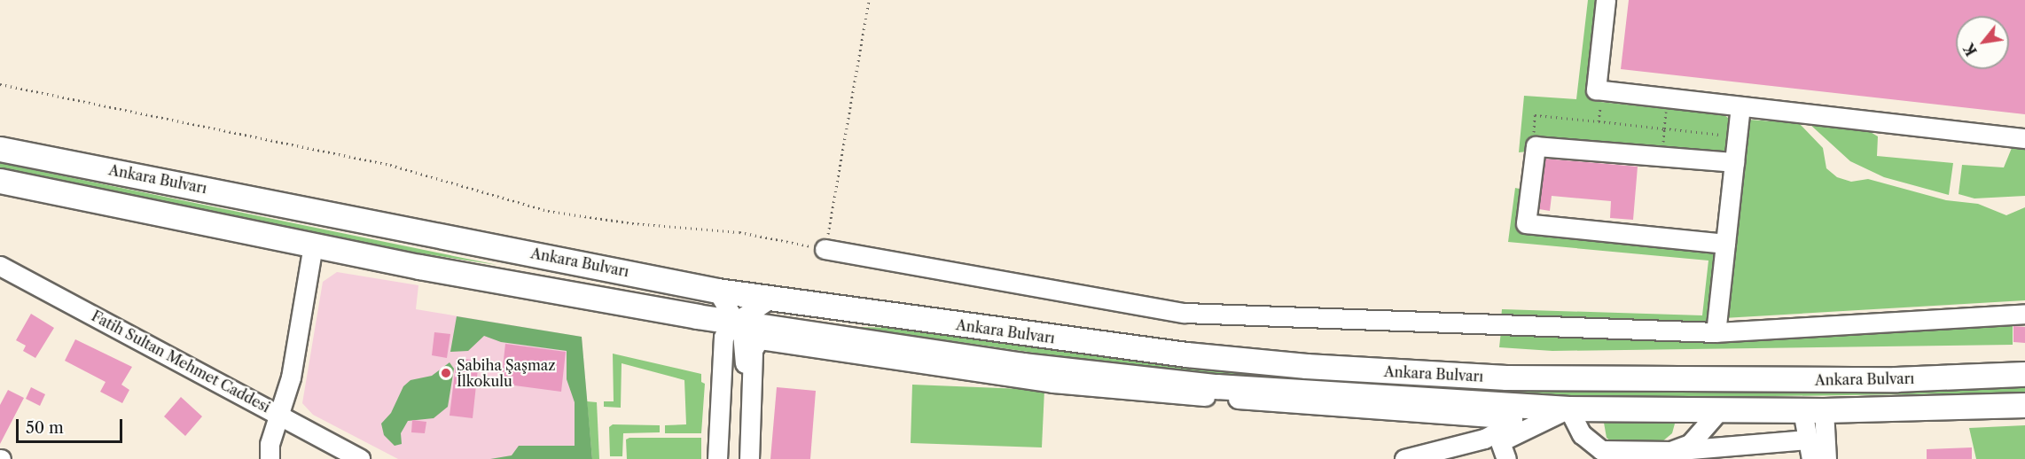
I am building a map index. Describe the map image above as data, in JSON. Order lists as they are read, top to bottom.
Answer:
{
  "streets": {
    "main road": ["Ankara Bulvarı"],
    "street": ["Fatih Sultan Mehmet Caddesi"]
  },
  "places": ["Sabiha Şaşmaz İlkokulu"],
  "scale_bar": "50 m",
  "north": "bottom left"
}
